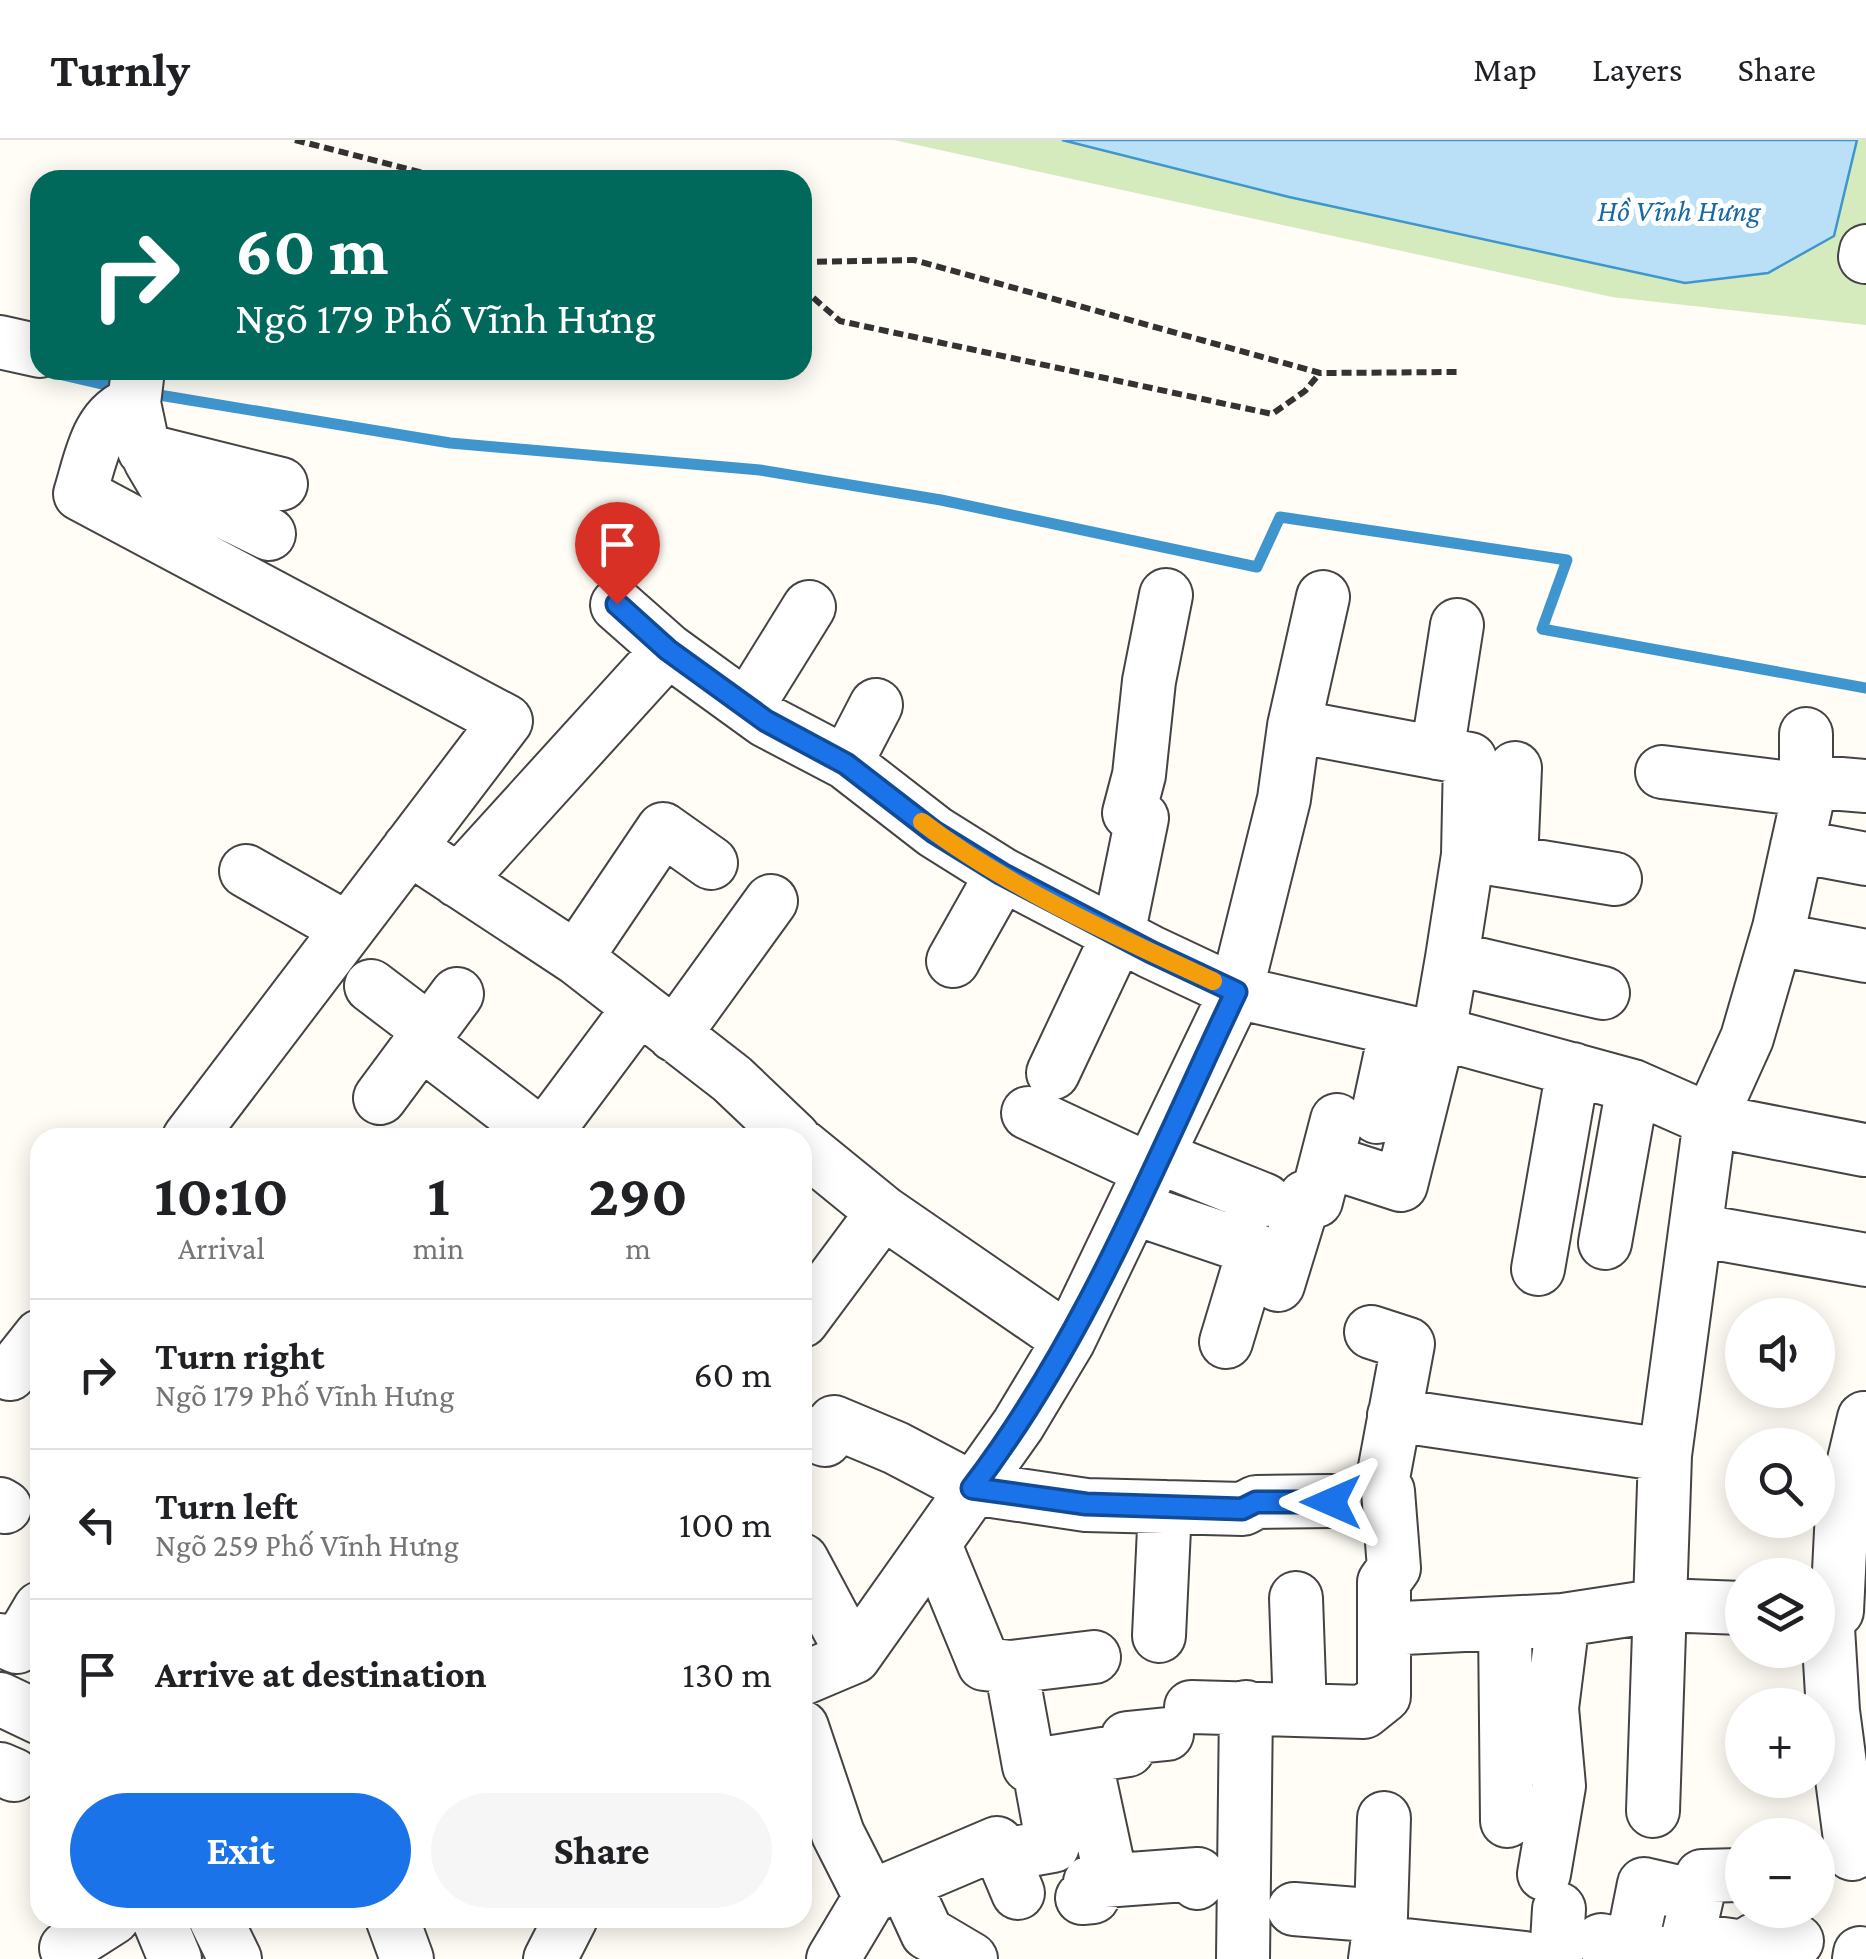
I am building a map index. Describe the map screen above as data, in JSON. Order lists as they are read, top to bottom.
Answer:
{
  "water": ["Hồ Vĩnh Hưng"],
  "page": {
    "header": "Turnly",
    "nav": ["Map", "Layers", "Share"],
    "turn": ["60 m", "Ngõ 179 Phố Vĩnh Hưng"],
    "eta": [
      "10:10",
      "Arrival",
      "1",
      "min",
      "290",
      "m"
    ],
    "map_buttons": ["+", "−"],
    "list": [
      {
        "name": "Turn right",
        "note": "Ngõ 179 Phố Vĩnh Hưng",
        "value": "60 m"
      },
      {
        "name": "Turn left",
        "note": "Ngõ 259 Phố Vĩnh Hưng",
        "value": "100 m"
      },
      {
        "name": "Arrive at destination",
        "value": "130 m"
      }
    ],
    "buttons": ["Exit", "Share"]
  }
}
